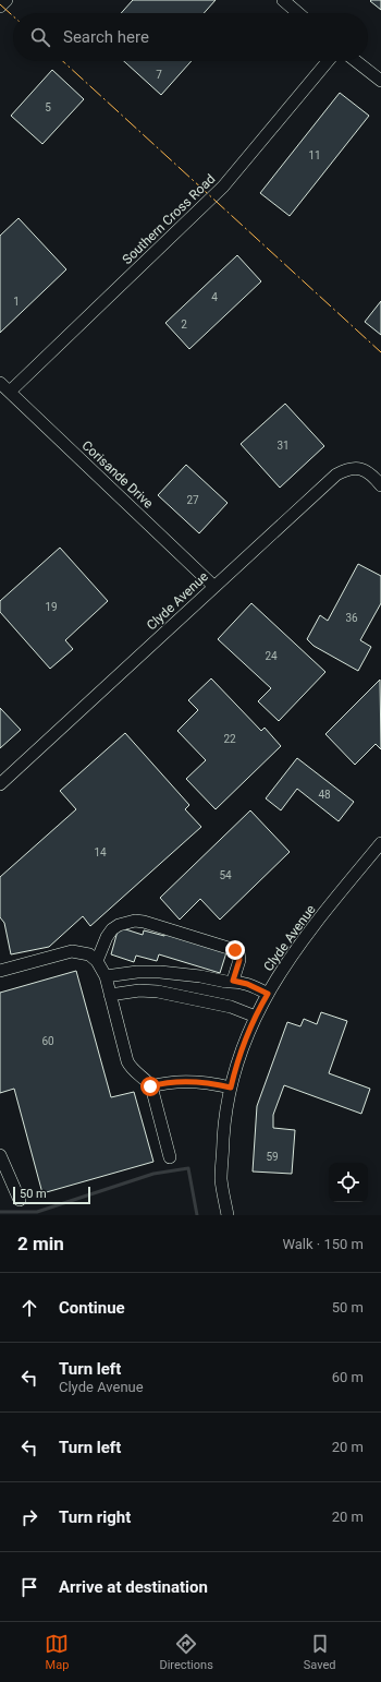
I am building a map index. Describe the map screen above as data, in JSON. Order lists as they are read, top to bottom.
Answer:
{
  "streets": {
    "street": ["Southern Cross Road", "Corisande Drive", "Clyde Avenue"]
  },
  "crossings": [
    ["Southern Cross Road", "Corisande Drive"],
    ["Corisande Drive", "Clyde Avenue"]
  ],
  "house_numbers": [
    "7",
    "5",
    "11",
    "4",
    "1",
    "2",
    "31",
    "27",
    "19",
    "36",
    "24",
    "22",
    "48",
    "14",
    "54",
    "60",
    "59"
  ],
  "scale_bar": "50 m",
  "page": {
    "search": "Search here",
    "scale": "50 m",
    "heading": ["2 min", "Walk · 150 m"],
    "list": [
      ["Continue", "50 m"],
      ["Turn left", "Clyde Avenue", "60 m"],
      ["Turn left", "20 m"],
      ["Turn right", "20 m"],
      "Arrive at destination"
    ],
    "nav": ["Map", "Directions", "Saved"]
  }
}
